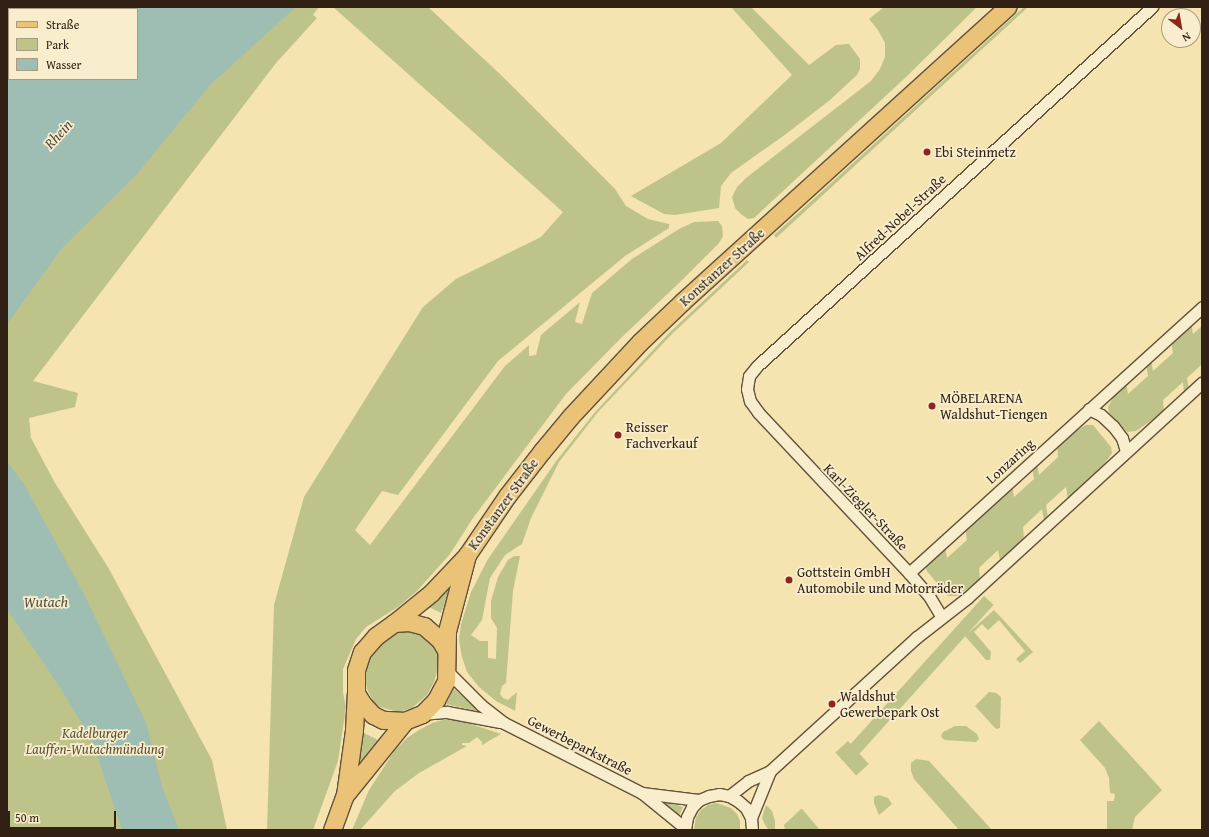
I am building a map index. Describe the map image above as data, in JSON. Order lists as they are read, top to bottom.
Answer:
{
  "streets": {
    "main road": ["Konstanzer Straße"],
    "street": [
      "Alfred-Nobel-Straße",
      "Lonzaring",
      "Karl-Ziegler-Straße",
      "Gewerbeparkstraße"
    ]
  },
  "crossings": [
    ["Alfred-Nobel-Straße", "Karl-Ziegler-Straße"],
    ["Konstanzer Straße", "Gewerbeparkstraße"],
    ["Lonzaring", "Karl-Ziegler-Straße"]
  ],
  "water": ["Rhein", "Wutach"],
  "parks": ["Kadelburger Lauffen-Wutachmündung"],
  "places": [
    "Ebi Steinmetz",
    "MÖBELARENA Waldshut-Tiengen",
    "Reisser Fachverkauf",
    "Gottstein GmbH Automobile und Motorräder",
    "Waldshut Gewerbepark Ost"
  ],
  "legend": ["Straße", "Park", "Wasser"],
  "scale_bar": "50 m",
  "north": "bottom right"
}
